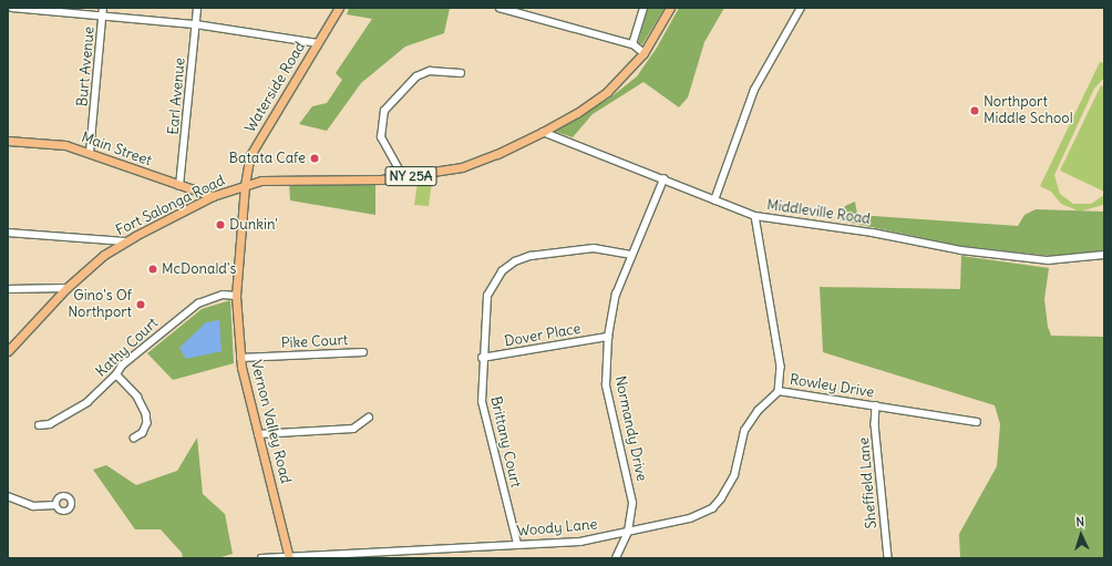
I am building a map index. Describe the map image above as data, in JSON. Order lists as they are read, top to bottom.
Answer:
{
  "streets": {
    "main road": [
      "Waterside Road",
      "Main Street",
      "NY 25A",
      "Fort Salonga Road",
      "Vernon Valley Road"
    ],
    "street": [
      "Burt Avenue",
      "Earl Avenue",
      "Middleville Road",
      "Dover Place",
      "Pike Court",
      "Kathy Court",
      "Rowley Drive",
      "Normandy Drive",
      "Brittany Court",
      "Sheffield Lane",
      "Woody Lane"
    ]
  },
  "crossings": [
    ["Burt Avenue", "Main Street"],
    ["Waterside Road", "Fort Salonga Road"],
    ["Waterside Road", "Vernon Valley Road"],
    ["Earl Avenue", "Main Street"],
    ["Main Street", "Fort Salonga Road"],
    ["Fort Salonga Road", "Middleville Road"],
    ["Fort Salonga Road", "Vernon Valley Road"],
    ["Middleville Road", "Rowley Drive"],
    ["Middleville Road", "Normandy Drive"],
    ["Dover Place", "Normandy Drive"],
    ["Dover Place", "Brittany Court"],
    ["Pike Court", "Vernon Valley Road"],
    ["Kathy Court", "Vernon Valley Road"],
    ["Rowley Drive", "Sheffield Lane"],
    ["Rowley Drive", "Woody Lane"],
    ["Vernon Valley Road", "Woody Lane"],
    ["Normandy Drive", "Brittany Court"],
    ["Normandy Drive", "Woody Lane"],
    ["Brittany Court", "Woody Lane"]
  ],
  "places": [
    "Northport Middle School",
    "Batata Cafe",
    "Dunkin'",
    "McDonald's",
    "Gino's Of Northport"
  ],
  "north": "top"
}
